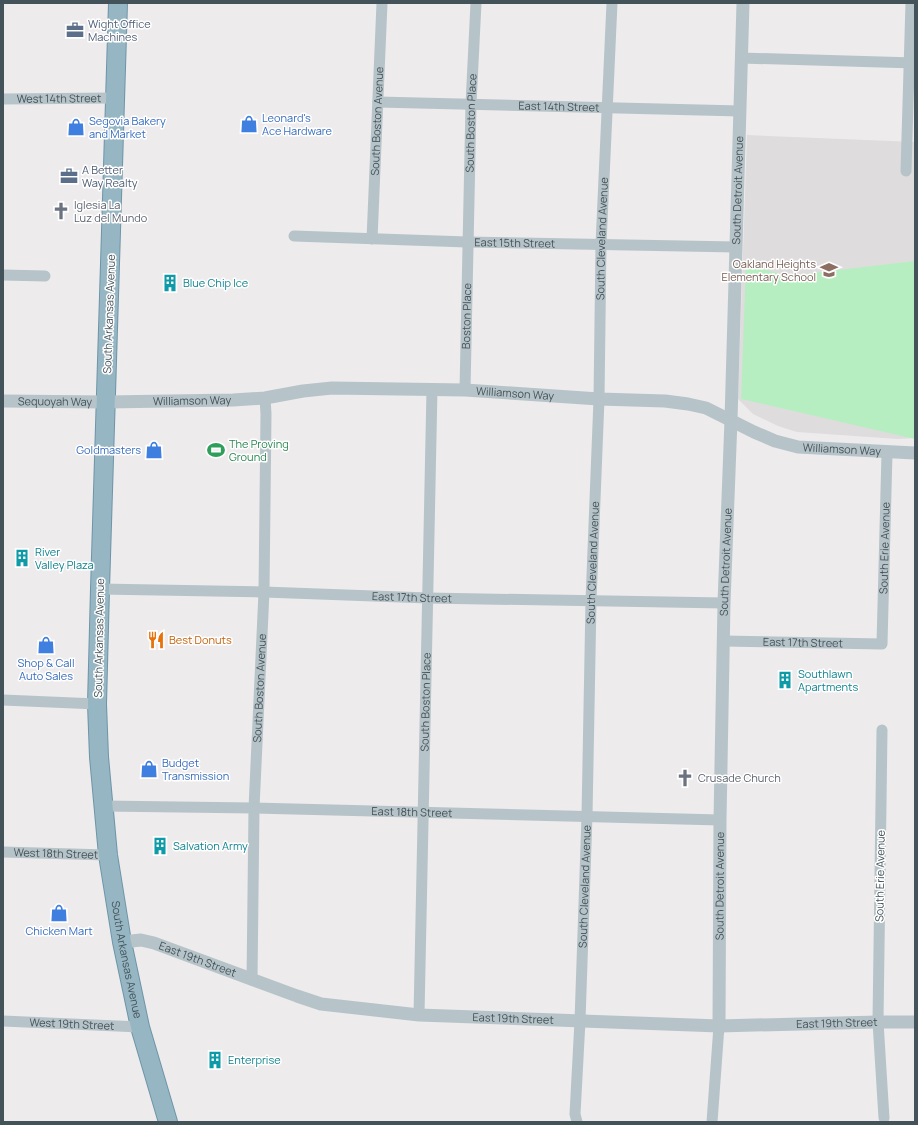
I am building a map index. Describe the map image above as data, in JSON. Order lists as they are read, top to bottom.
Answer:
{
  "streets": {
    "highway": ["South Arkansas Avenue"],
    "street": [
      "West 14th Street",
      "East 14th Street",
      "South Boston Avenue",
      "South Boston Place",
      "South Detroit Avenue",
      "South Cleveland Avenue",
      "East 15th Street",
      "Boston Place",
      "Williamson Way",
      "Sequoyah Way",
      "South Erie Avenue",
      "East 17th Street",
      "East 18th Street",
      "West 18th Street",
      "East 19th Street",
      "West 19th Street"
    ]
  },
  "crossings": [
    ["West 14th Street", "South Arkansas Avenue"],
    ["East 14th Street", "South Boston Avenue"],
    ["East 14th Street", "South Boston Place"],
    ["East 14th Street", "South Detroit Avenue"],
    ["East 14th Street", "South Cleveland Avenue"],
    ["South Boston Avenue", "East 15th Street"],
    ["South Boston Avenue", "Williamson Way"],
    ["South Boston Avenue", "East 17th Street"],
    ["South Boston Avenue", "East 18th Street"],
    ["South Boston Avenue", "East 19th Street"],
    ["South Boston Place", "East 15th Street"],
    ["South Boston Place", "Boston Place"],
    ["South Boston Place", "Williamson Way"],
    ["South Boston Place", "East 17th Street"],
    ["South Boston Place", "East 18th Street"],
    ["South Boston Place", "East 19th Street"],
    ["South Detroit Avenue", "East 15th Street"],
    ["South Detroit Avenue", "Williamson Way"],
    ["South Detroit Avenue", "East 17th Street"],
    ["South Detroit Avenue", "East 18th Street"],
    ["South Detroit Avenue", "East 19th Street"],
    ["South Cleveland Avenue", "East 15th Street"],
    ["South Cleveland Avenue", "Williamson Way"],
    ["South Cleveland Avenue", "East 17th Street"],
    ["South Cleveland Avenue", "East 18th Street"],
    ["South Cleveland Avenue", "East 19th Street"],
    ["East 15th Street", "Boston Place"],
    ["South Arkansas Avenue", "Williamson Way"],
    ["South Arkansas Avenue", "Sequoyah Way"],
    ["South Arkansas Avenue", "East 17th Street"],
    ["South Arkansas Avenue", "East 18th Street"],
    ["South Arkansas Avenue", "West 18th Street"],
    ["South Arkansas Avenue", "East 19th Street"],
    ["South Arkansas Avenue", "West 19th Street"],
    ["Boston Place", "Williamson Way"],
    ["Williamson Way", "Sequoyah Way"],
    ["Williamson Way", "South Erie Avenue"],
    ["South Erie Avenue", "East 17th Street"],
    ["South Erie Avenue", "East 19th Street"]
  ],
  "places": {
    "office": ["Wight Office Machines", "A Better Way Realty"],
    "shop": [
      "Leonard's Ace Hardware",
      "Segovia Bakery and Market",
      "Goldmasters",
      "Shop & Call Auto Sales",
      "Budget Transmission",
      "Chicken Mart"
    ],
    "church": ["Iglesia La Luz del Mundo", "Crusade Church"],
    "school or university": ["Oakland Heights Elementary School"],
    "building": [
      "Blue Chip Ice",
      "River Valley Plaza",
      "Southlawn Apartments",
      "Salvation Army",
      "Enterprise"
    ],
    "sports": ["The Proving Ground"],
    "restaurant": ["Best Donuts"]
  }
}
